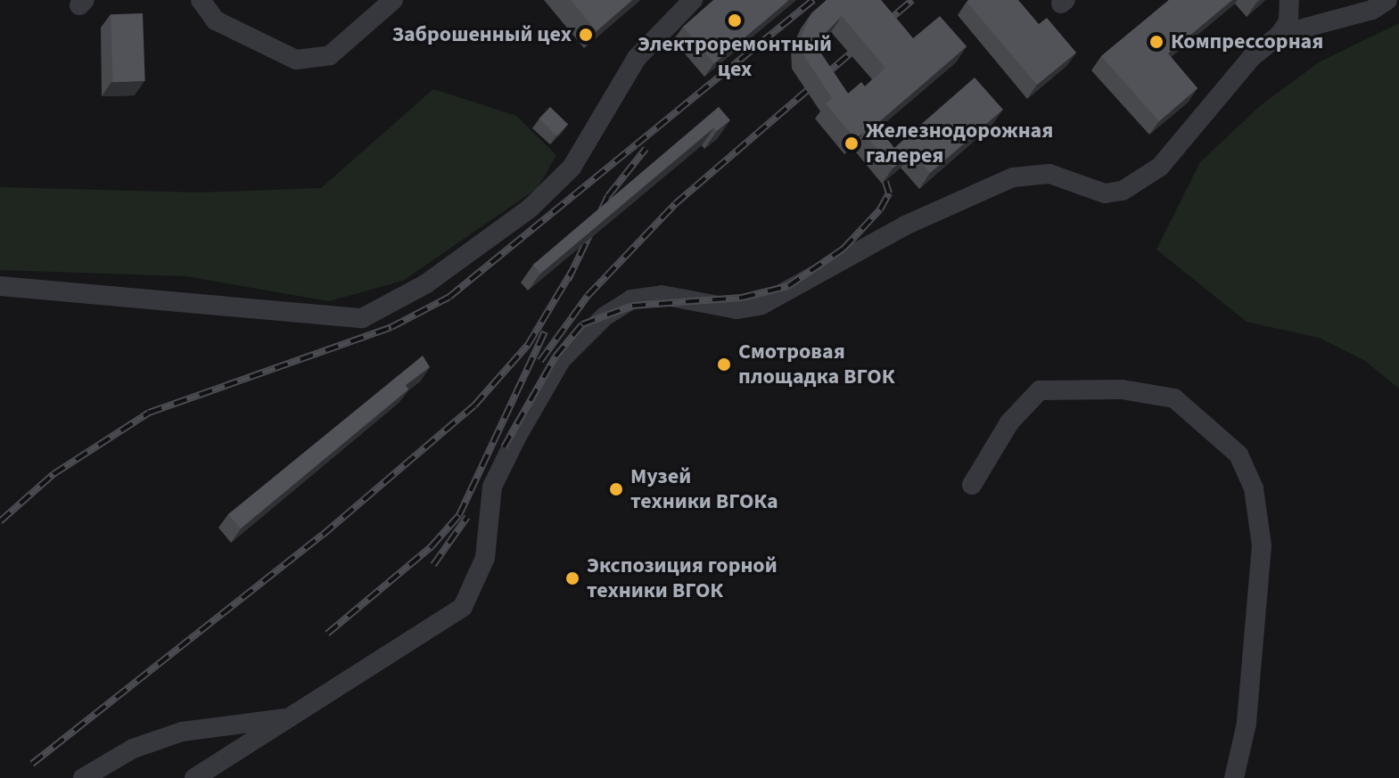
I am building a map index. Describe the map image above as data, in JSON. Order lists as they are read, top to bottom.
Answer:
{
  "places": [
    "Электроремонтный цех",
    "Заброшенный цех",
    "Компрессорная",
    "Железнодорожная галерея",
    "Смотровая площадка ВГОК",
    "Музей техники ВГОКа",
    "Экспозиция горной техники ВГОК"
  ]
}
